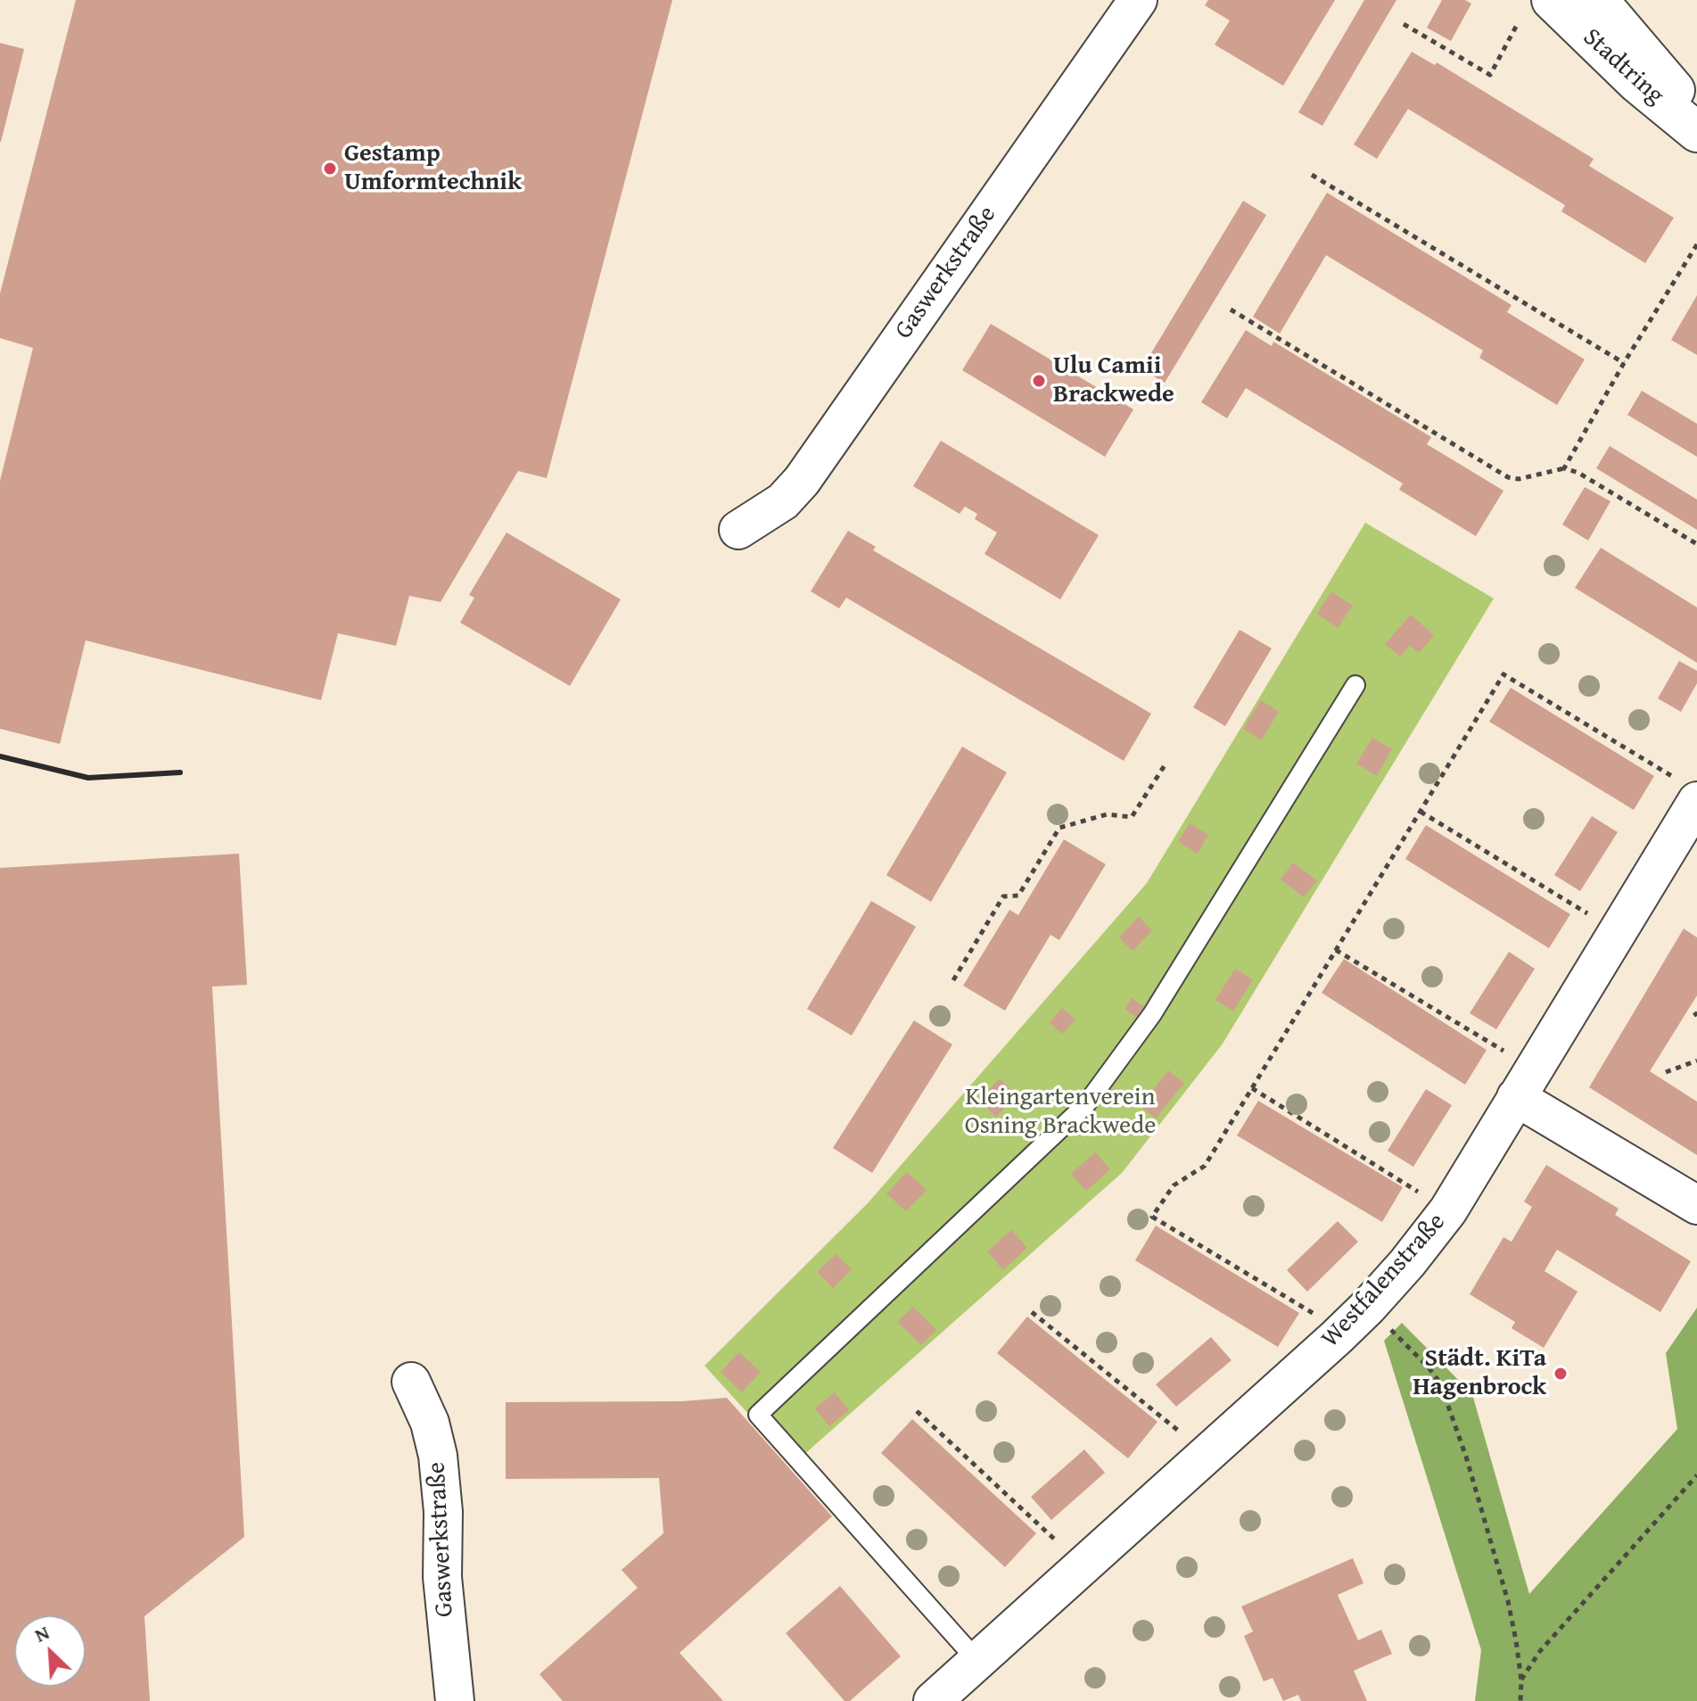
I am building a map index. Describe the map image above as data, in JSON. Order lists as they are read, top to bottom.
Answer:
{
  "streets": {
    "street": ["Stadtring", "Gaswerkstraße", "Westfalenstraße"]
  },
  "parks": ["Kleingartenverein Osning Brackwede"],
  "places": ["Gestamp Umformtechnik", "Ulu Camii Brackwede", "Städt. KiTa Hagenbrock"],
  "north": "top left"
}
